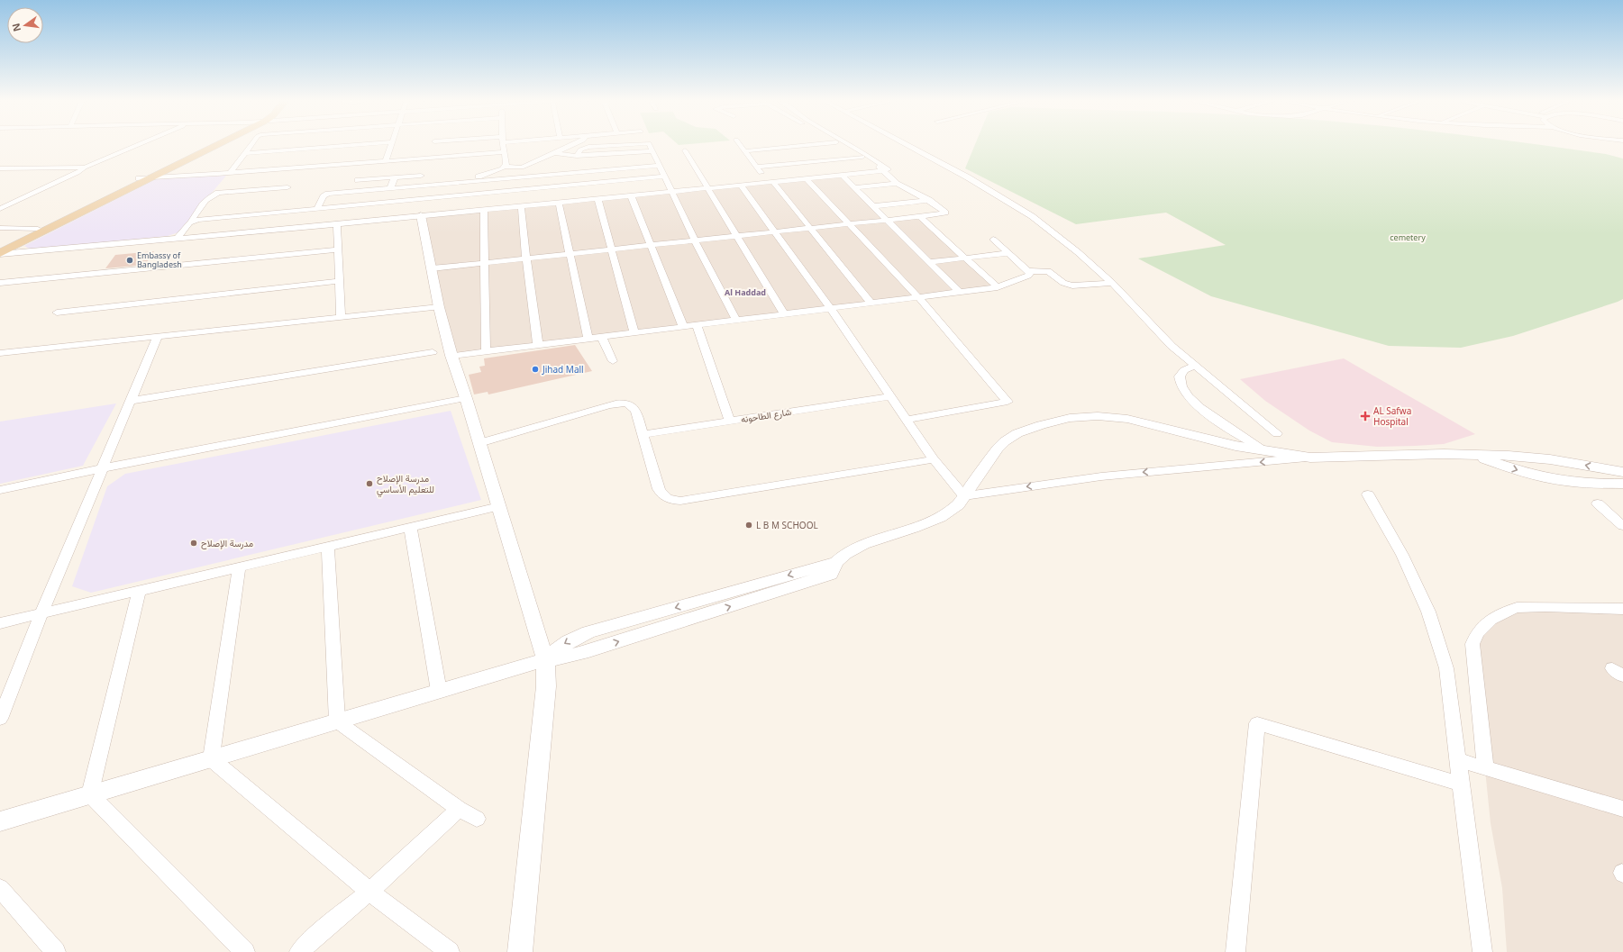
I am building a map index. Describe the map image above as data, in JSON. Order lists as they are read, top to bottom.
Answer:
{
  "streets": {
    "street": ["شارع الطاحونه"]
  },
  "districts": ["Al Haddad"],
  "parks": ["cemetery"],
  "places": {
    "other": [
      "Embassy of Bangladesh",
      "Jihad Mall",
      "مدرسة الإصلاح للتعليم الأساسي",
      "L B M SCHOOL",
      "مدرسة الإصلاح"
    ],
    "health": ["AL Safwa Hospital"]
  },
  "north": "left"
}
